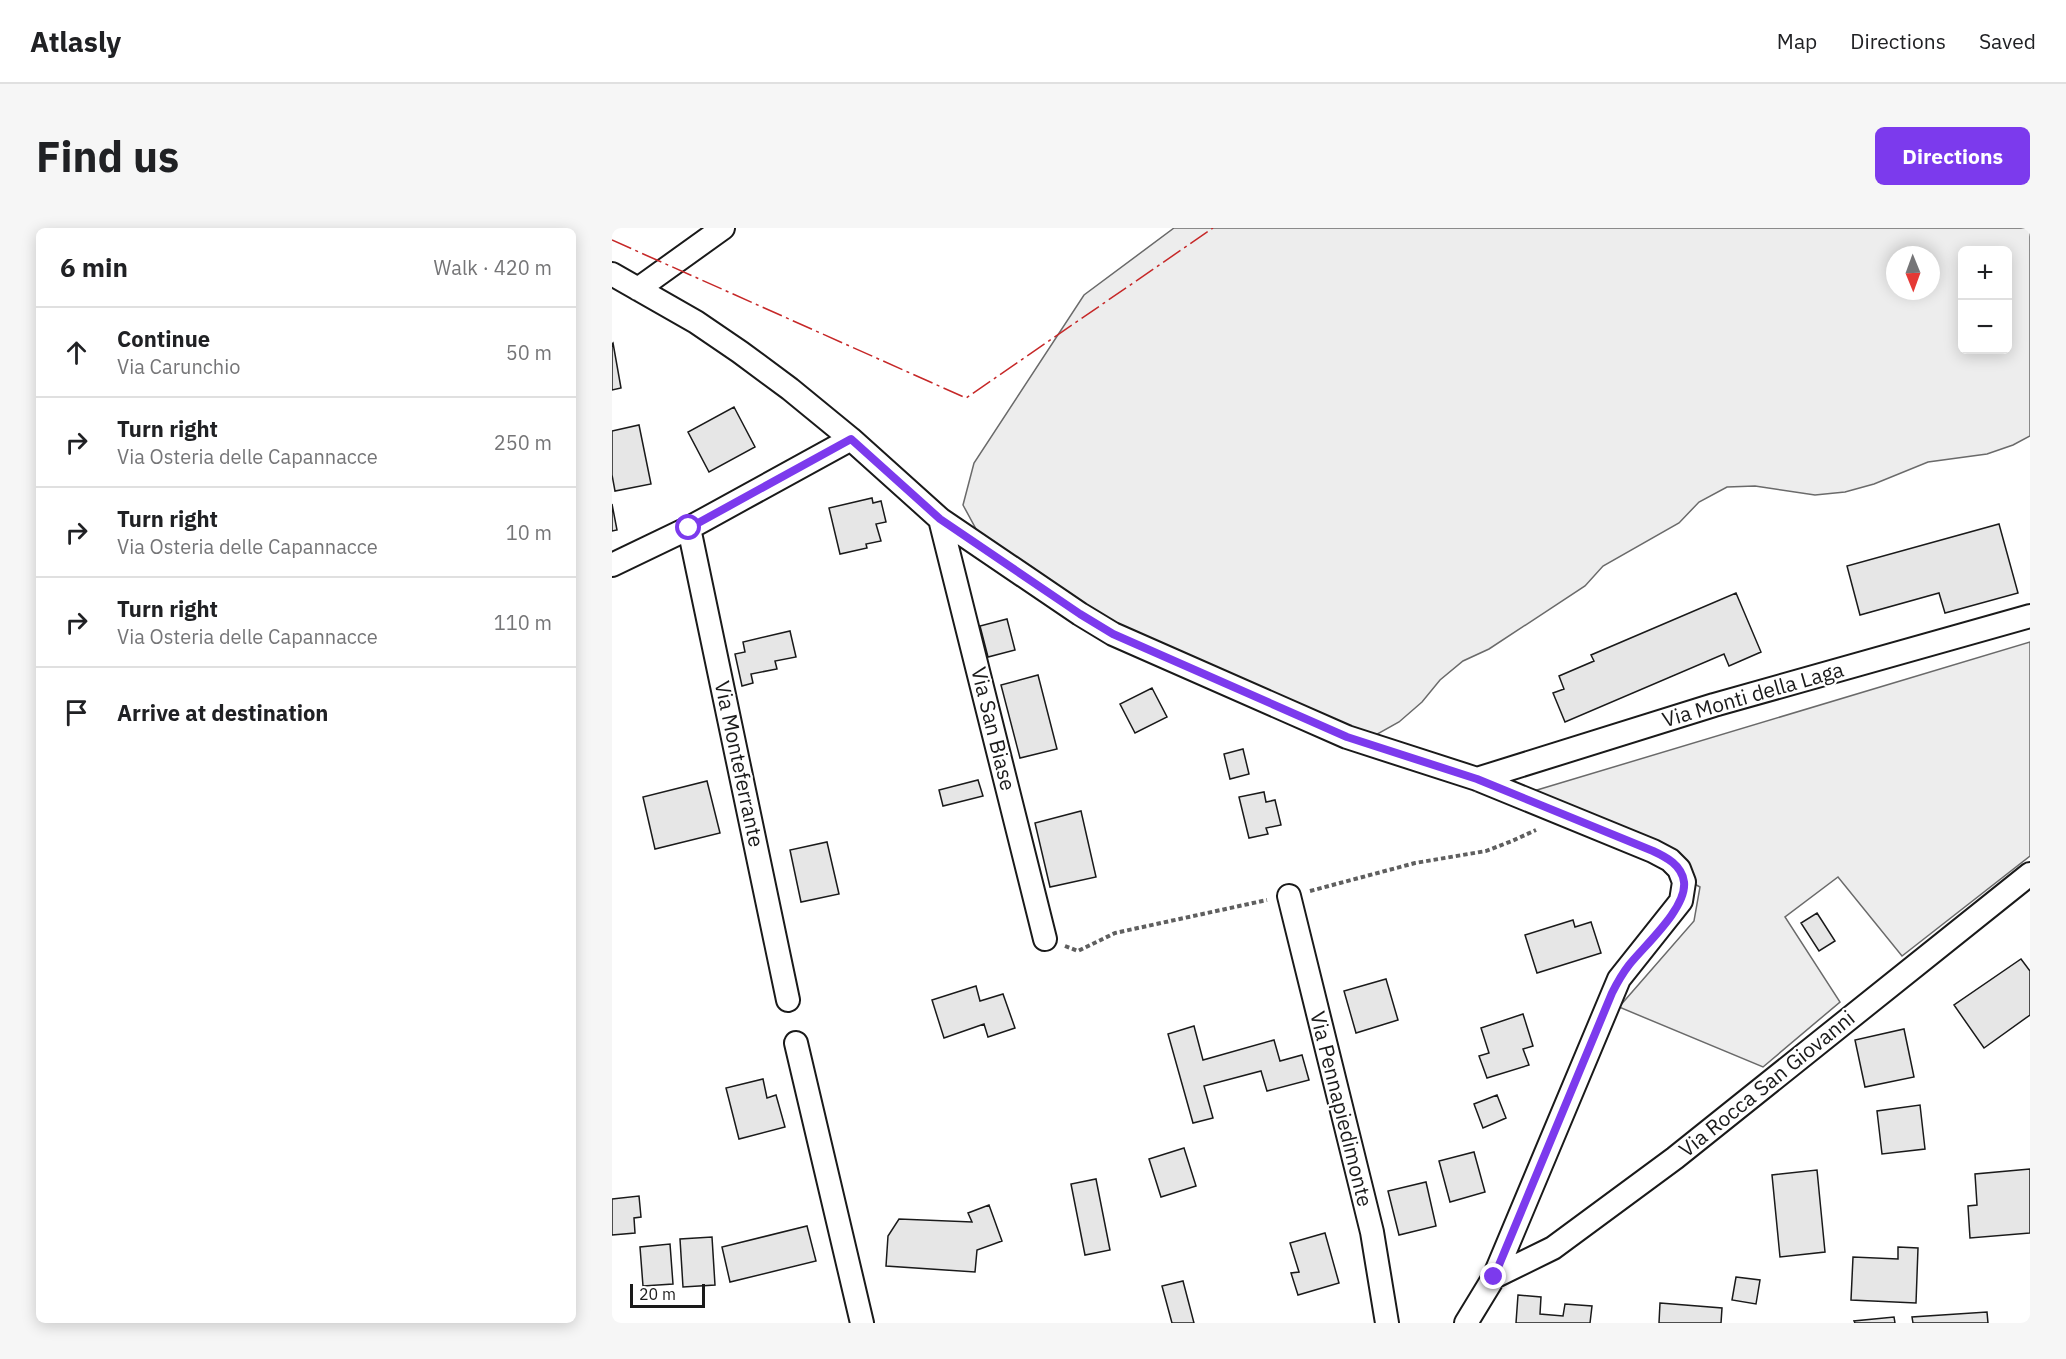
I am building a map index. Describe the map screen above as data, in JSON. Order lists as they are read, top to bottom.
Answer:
{
  "streets": {
    "street": [
      "Via Monti della Laga",
      "Via San Biase",
      "Via Monteferrante",
      "Via Rocca San Giovanni",
      "Via Pennapiedimonte"
    ]
  },
  "scale_bar": "20 m",
  "north": "bottom",
  "page": {
    "header": "Atlasly",
    "nav": ["Map", "Directions", "Saved"],
    "buttons": "Directions",
    "title": "Find us",
    "heading": ["6 min", "Walk · 420 m"],
    "map_buttons": ["+", "−"],
    "list": [
      ["Continue", "Via Carunchio", "50 m"],
      ["Turn right", "Via Osteria delle Capannacce", "250 m"],
      ["Turn right", "Via Osteria delle Capannacce", "10 m"],
      ["Turn right", "Via Osteria delle Capannacce", "110 m"],
      "Arrive at destination"
    ],
    "scale": "20 m"
  }
}
